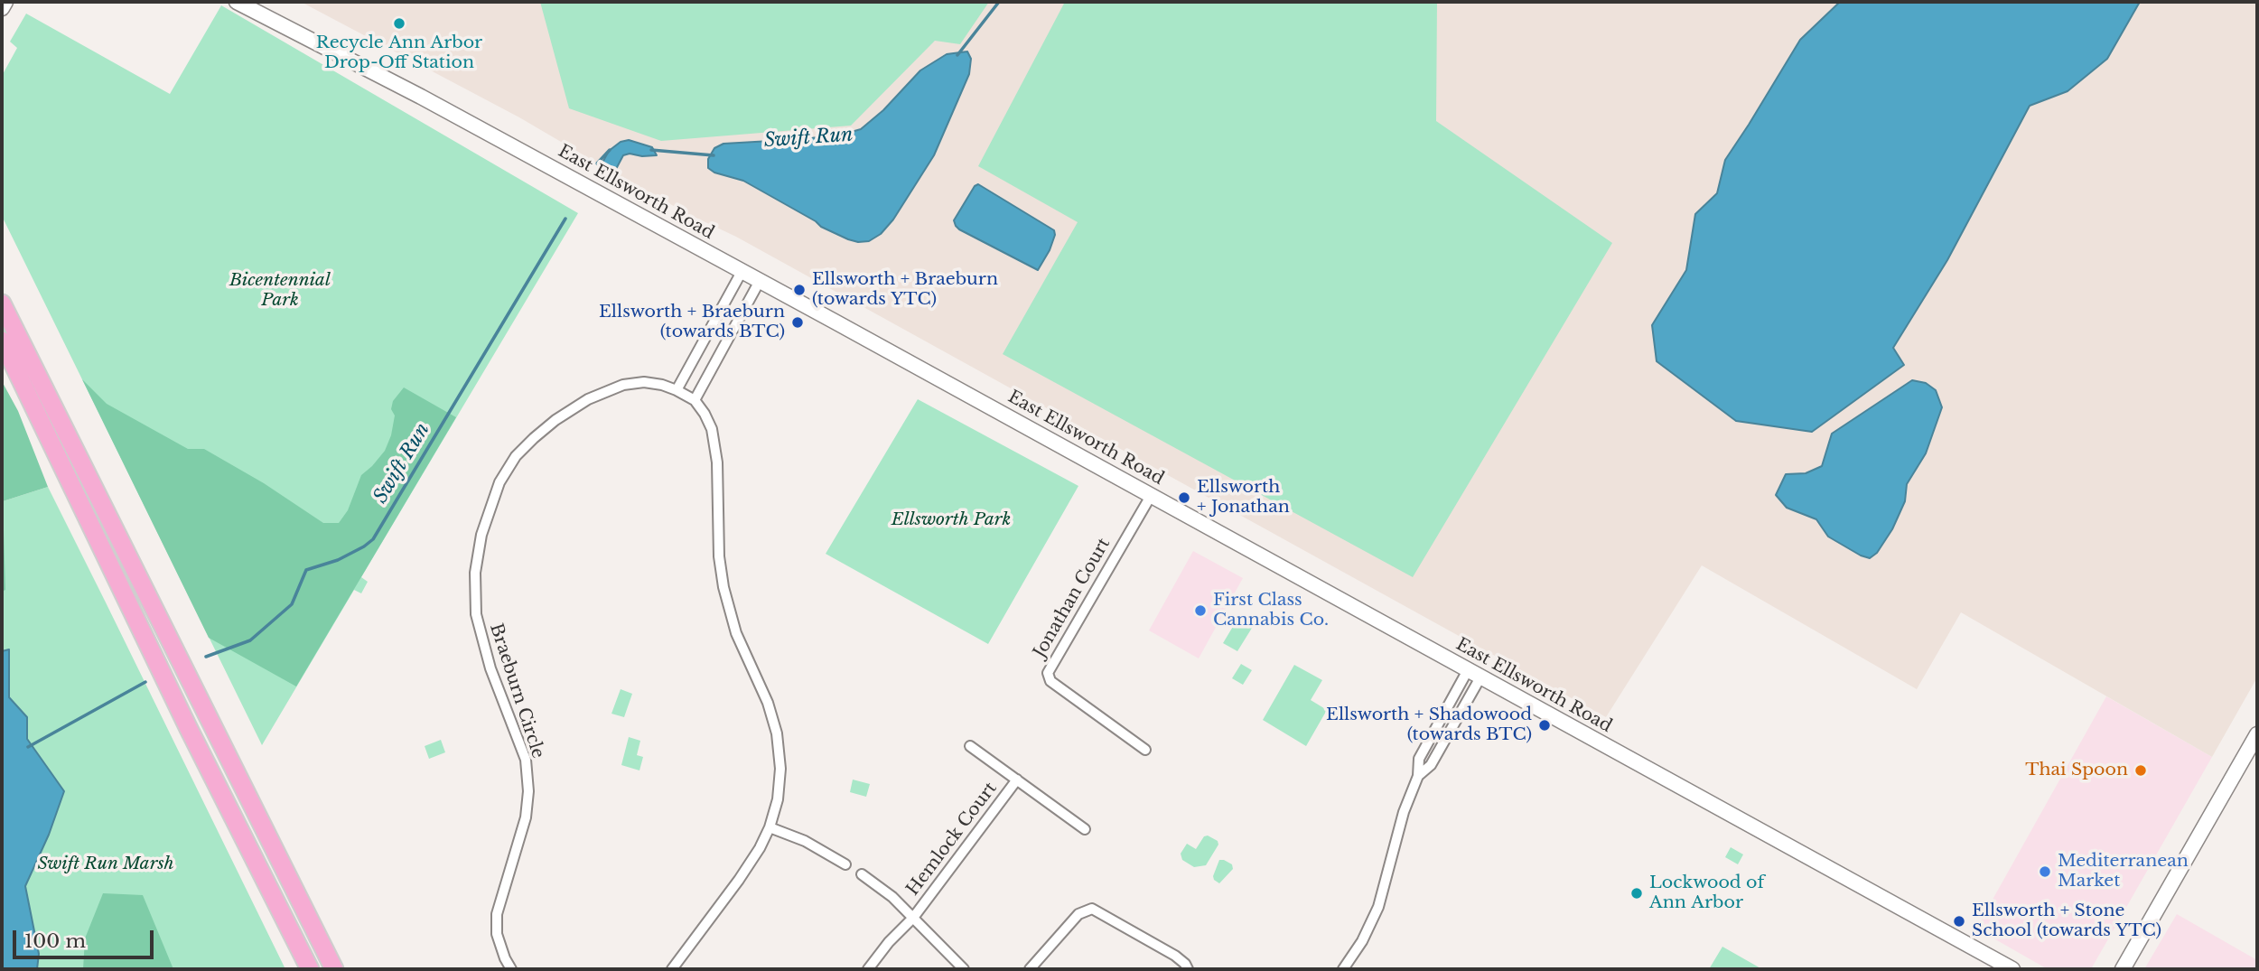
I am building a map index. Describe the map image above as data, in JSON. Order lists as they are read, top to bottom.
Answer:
{
  "streets": {
    "main road": ["East Ellsworth Road"],
    "street": ["Jonathan Court", "Braeburn Circle", "Hemlock Court"]
  },
  "crossings": [
    ["East Ellsworth Road", "Jonathan Court"]
  ],
  "water": ["Swift Run"],
  "parks": ["Bicentennial Park", "Ellsworth Park", "Swift Run Marsh"],
  "places": [
    "Recycle Ann Arbor Drop-Off Station",
    "Ellsworth + Braeburn (towards YTC)",
    "Ellsworth + Braeburn (towards BTC)",
    "Ellsworth + Jonathan",
    "First Class Cannabis Co.",
    "Ellsworth + Shadowood (towards BTC)",
    "Thai Spoon",
    "Mediterranean Market",
    "Lockwood of Ann Arbor",
    "Ellsworth + Stone School (towards YTC)"
  ],
  "scale_bar": "100 m"
}
